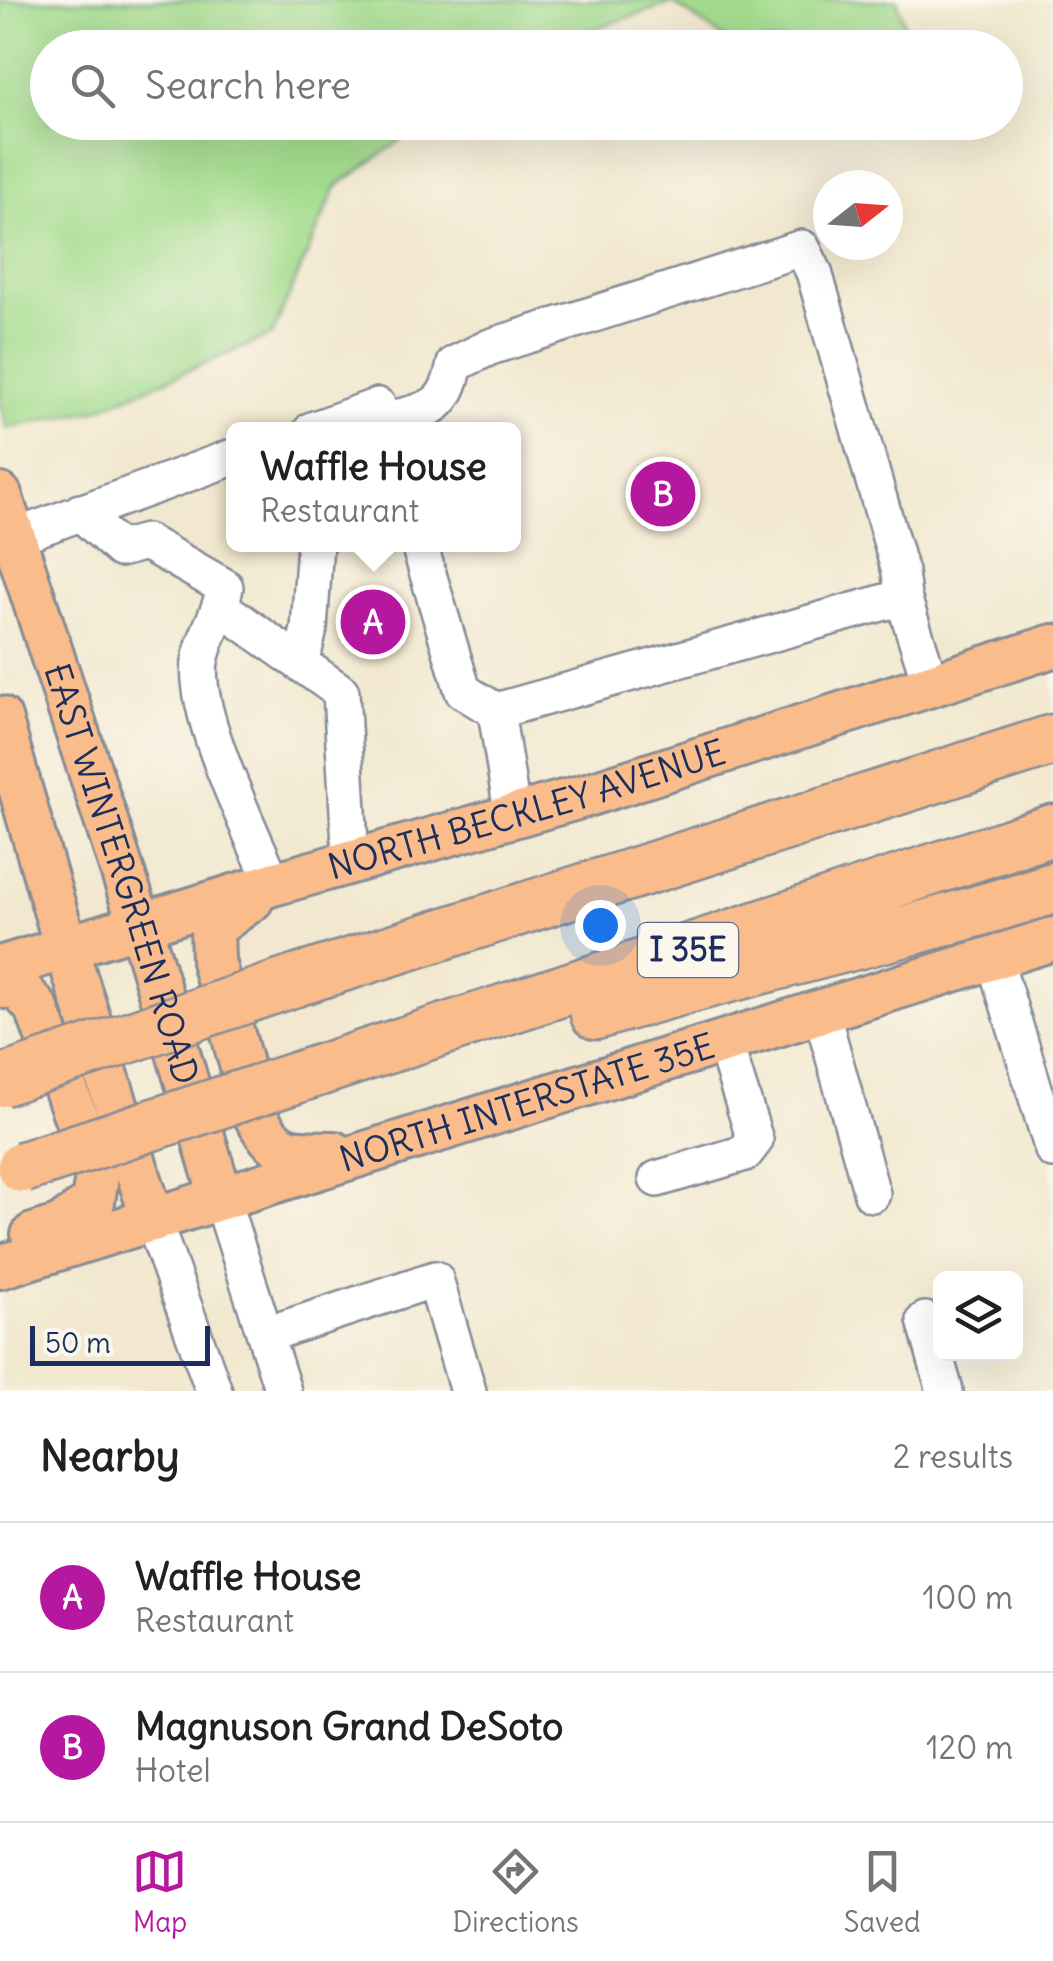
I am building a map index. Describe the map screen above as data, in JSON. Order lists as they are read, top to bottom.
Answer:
{
  "streets": {
    "highway": ["I 35E"],
    "main road": ["NORTH BECKLEY AVENUE", "EAST WINTERGREEN ROAD", "NORTH INTERSTATE 35E"]
  },
  "crossings": [
    ["NORTH BECKLEY AVENUE", "EAST WINTERGREEN ROAD"],
    ["EAST WINTERGREEN ROAD", "NORTH INTERSTATE 35E"]
  ],
  "scale_bar": "50 m",
  "north": "right",
  "page": {
    "search": "Search here",
    "popup": ["Waffle House", "Restaurant"],
    "pins": ["B", "A"],
    "scale": "50 m",
    "heading": ["Nearby", "2 results"],
    "list": [
      {
        "mark": "A",
        "name": "Waffle House",
        "note": "Restaurant",
        "value": "100 m"
      },
      {
        "mark": "B",
        "name": "Magnuson Grand DeSoto",
        "note": "Hotel",
        "value": "120 m"
      }
    ],
    "nav": ["Map", "Directions", "Saved"]
  }
}
